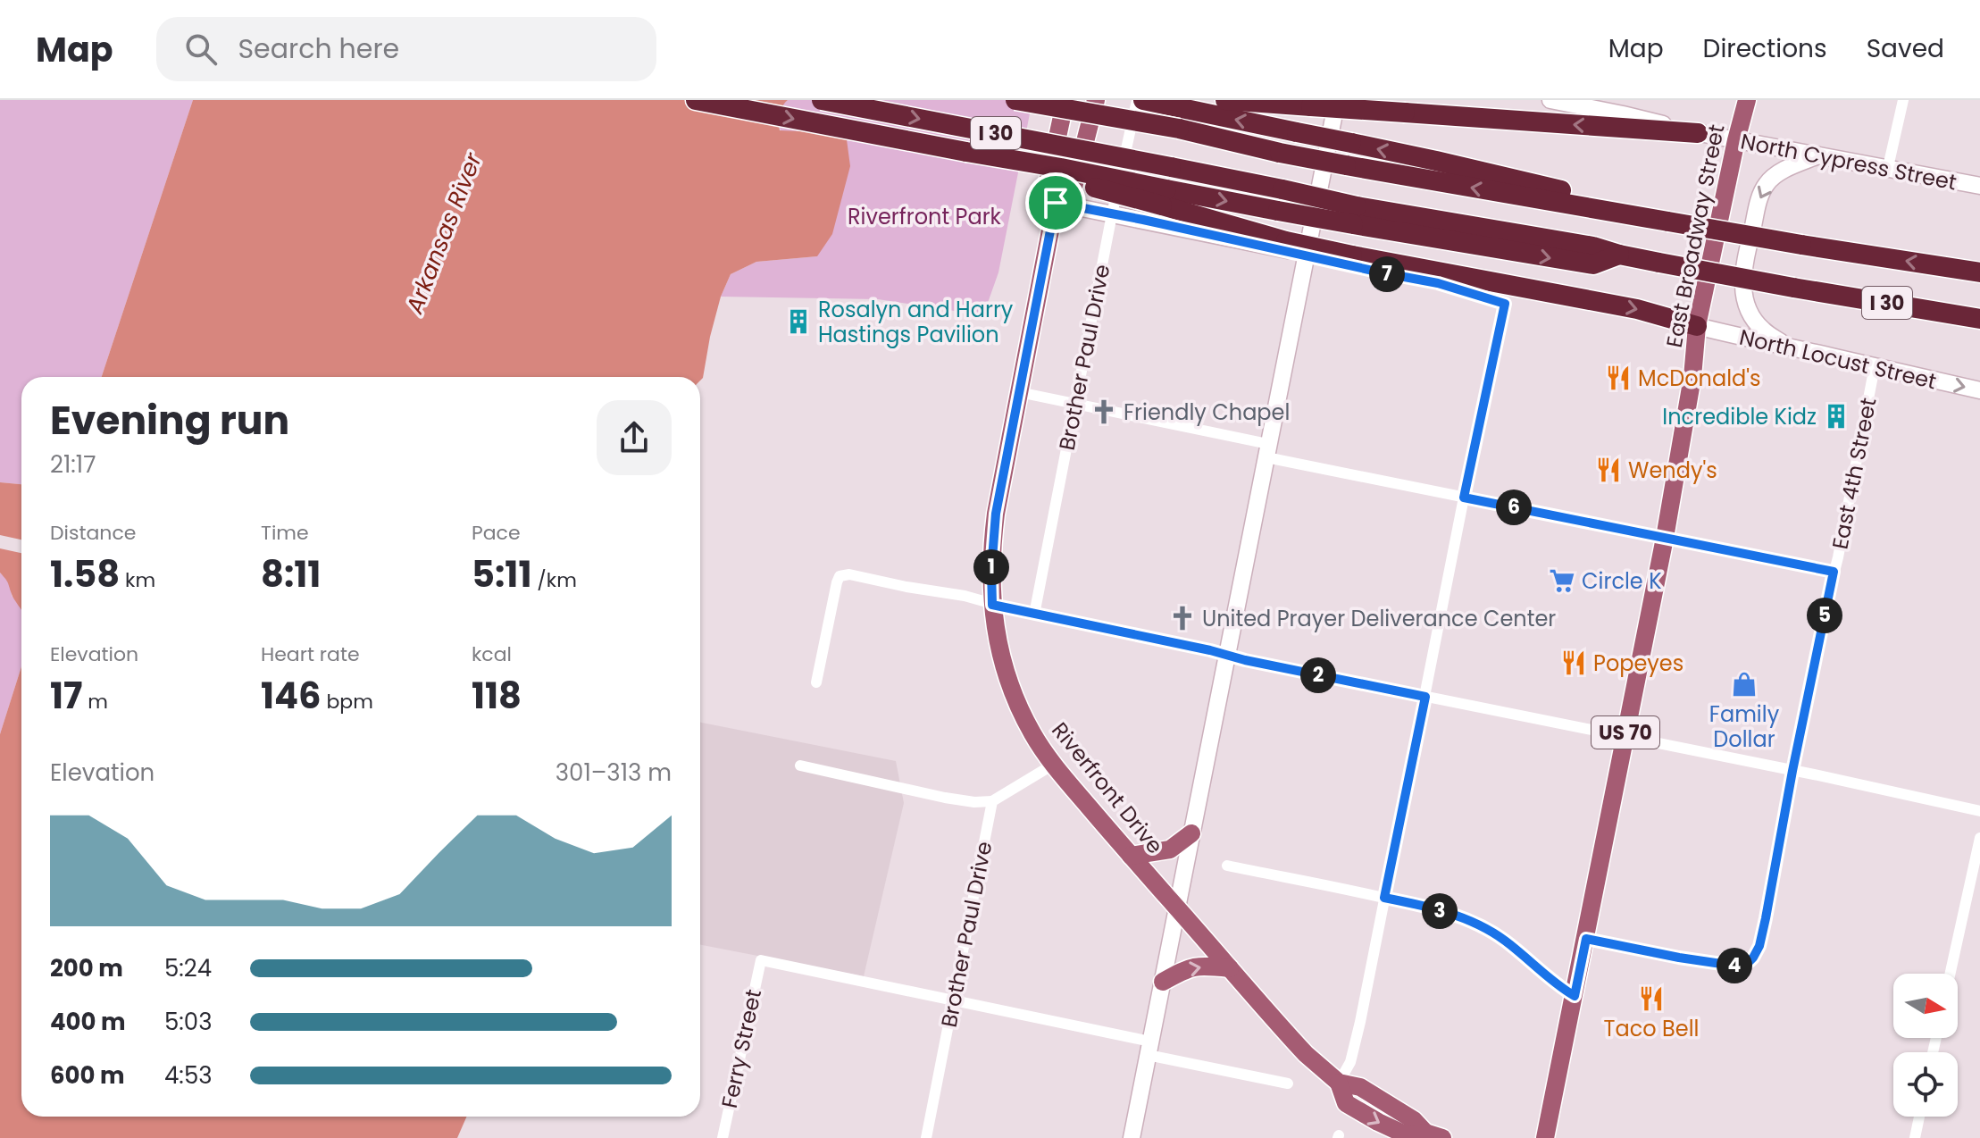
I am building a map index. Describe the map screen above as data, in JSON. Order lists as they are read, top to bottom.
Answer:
{
  "streets": {
    "highway": ["I 30"],
    "main road": [
      "North Cypress Street",
      "East Broadway Street",
      "North Locust Street",
      "US 70",
      "Riverfront Drive"
    ],
    "street": ["Brother Paul Drive", "East 4th Street", "Ferry Street"]
  },
  "crossings": [
    ["North Cypress Street", "East Broadway Street"],
    ["East Broadway Street", "North Locust Street"],
    ["East Broadway Street", "East 4th Street"],
    ["Brother Paul Drive", "Ferry Street"],
    ["North Locust Street", "East 4th Street"]
  ],
  "one_way": ["North Locust Street"],
  "water": ["Arkansas River"],
  "parks": ["Riverfront Park"],
  "places": {
    "building": ["Rosalyn and Harry Hastings Pavilion", "Incredible Kidz"],
    "restaurant": [
      "McDonald's",
      "Wendy's",
      "Popeyes",
      "Taco Bell"
    ],
    "church": ["Friendly Chapel", "United Prayer Deliverance Center"],
    "supermarket": ["Circle K"],
    "shop": ["Family Dollar"]
  },
  "north": "right",
  "page": {
    "header": "Map",
    "search": "Search here",
    "nav": ["Map", "Directions", "Saved"],
    "pins": [
      "7",
      "6",
      "1",
      "5",
      "2",
      "3",
      "4"
    ],
    "heading": ["Evening run", "21:17"],
    "stats": [
      ["Distance", "1.58 km"],
      ["Time", "8:11"],
      ["Pace", "5:11 /km"],
      ["Elevation", "17 m"],
      ["Heart rate", "146 bpm"],
      ["kcal", "118"]
    ],
    "chart": ["Elevation", "301–313 m"],
    "list": [
      {
        "name": "200 m",
        "note": "5:24"
      },
      {
        "name": "400 m",
        "note": "5:03"
      },
      {
        "name": "600 m",
        "note": "4:53"
      }
    ]
  }
}
